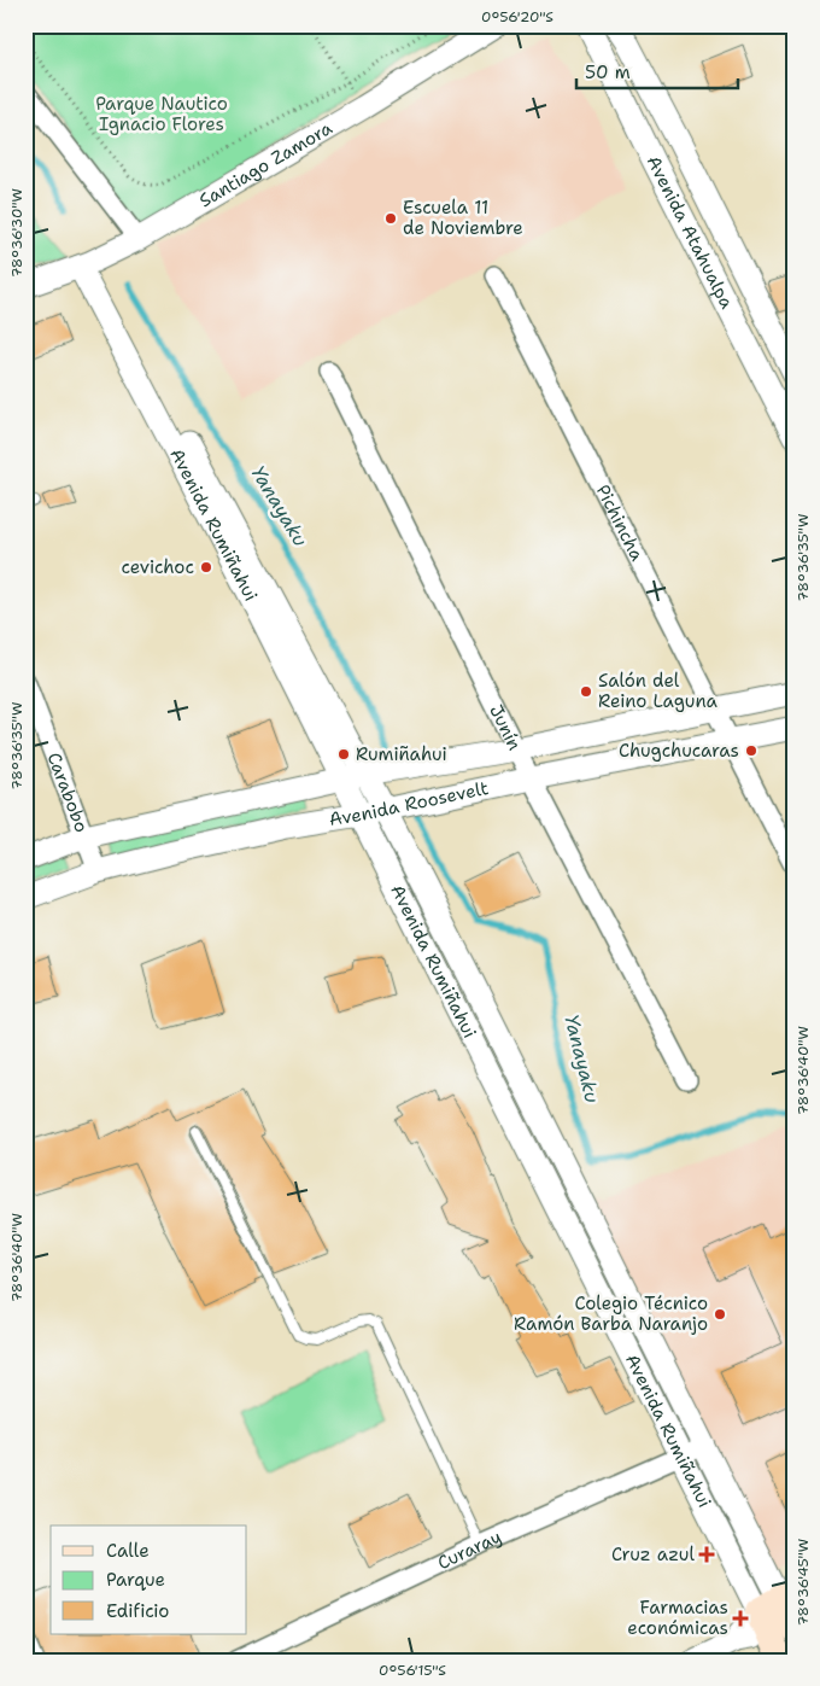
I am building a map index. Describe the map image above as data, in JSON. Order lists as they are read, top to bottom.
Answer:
{
  "streets": {
    "main road": ["Avenida Rumiñahui"],
    "street": [
      "Santiago Zamora",
      "Avenida Atahualpa",
      "Pichincha",
      "Junín",
      "Carabobo",
      "Avenida Roosevelt",
      "Curaray"
    ]
  },
  "crossings": [
    ["Santiago Zamora", "Avenida Rumiñahui"],
    ["Pichincha", "Avenida Roosevelt"],
    ["Avenida Rumiñahui", "Avenida Roosevelt"],
    ["Avenida Rumiñahui", "Curaray"],
    ["Junín", "Avenida Roosevelt"],
    ["Carabobo", "Avenida Roosevelt"]
  ],
  "water": ["Yanayaku"],
  "parks": ["Parque Nautico Ignacio Flores"],
  "places": {
    "other": [
      "Escuela 11 de Noviembre",
      "cevichoc",
      "Salón del Reino Laguna",
      "Chugchucaras",
      "Rumiñahui",
      "Colegio Técnico Ramón Barba Naranjo"
    ],
    "health": ["Cruz azul", "Farmacias económicas"]
  },
  "legend": ["Calle", "Parque", "Edificio"],
  "scale_bar": "50 m",
  "coordinates": [
    "0°56'20\"S",
    "78°36'30\"W",
    "78°36'35\"W",
    "78°36'40\"W",
    "78°36'45\"W",
    "0°56'15\"S"
  ]
}
